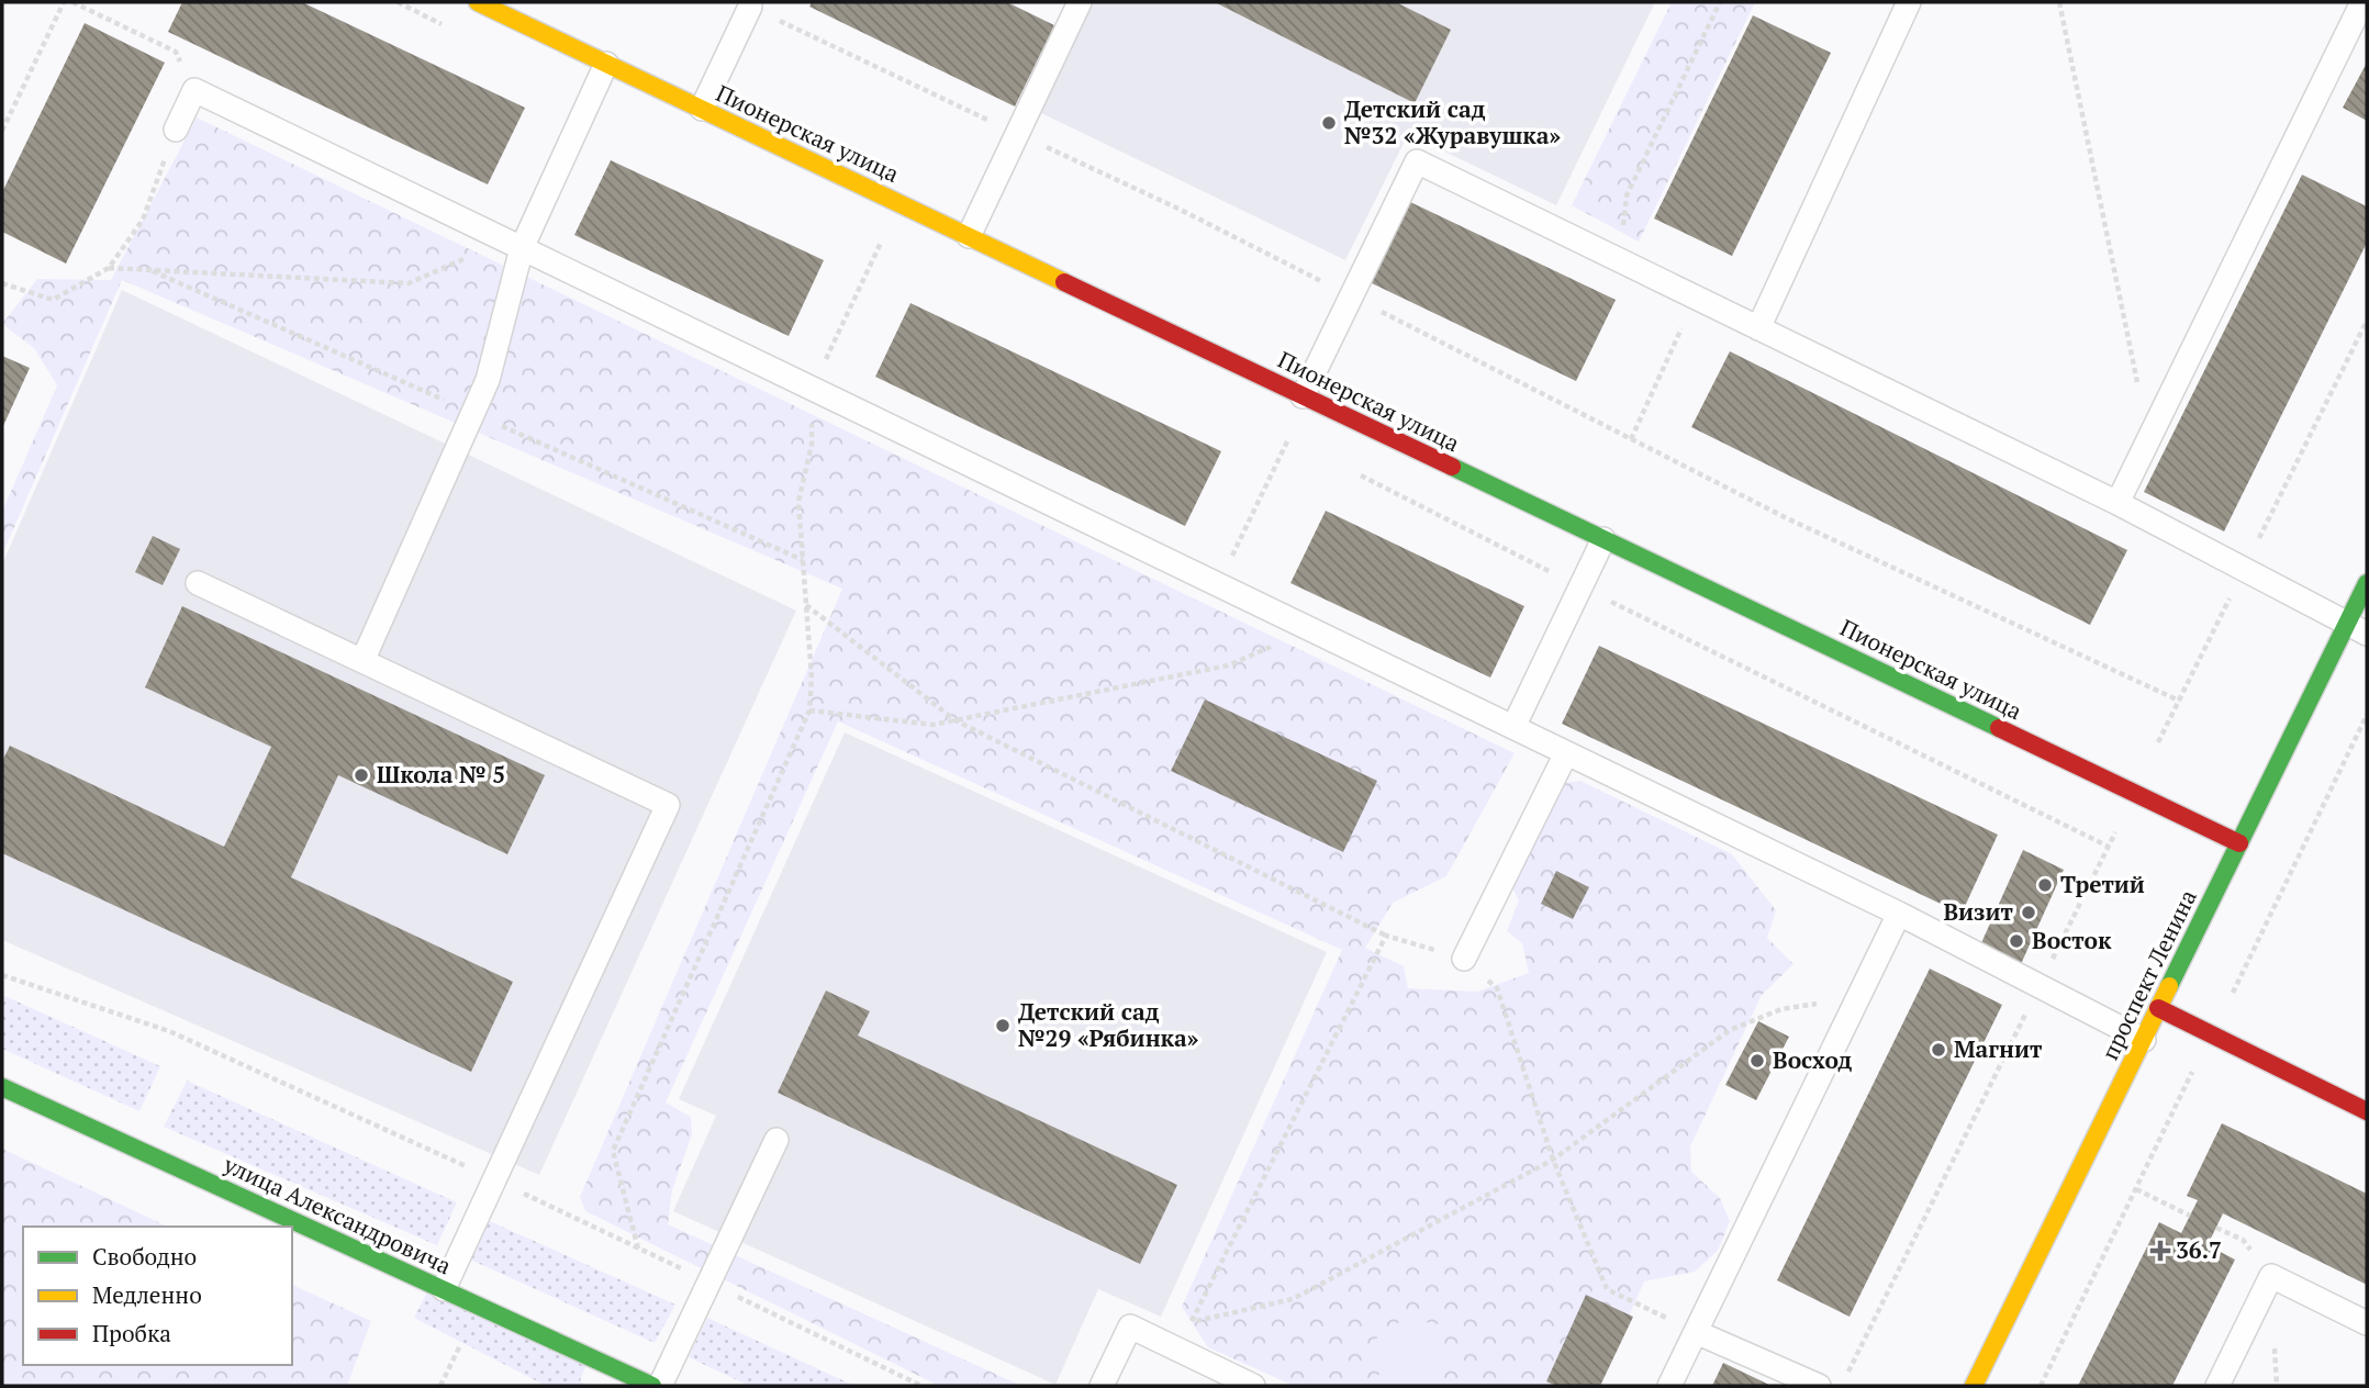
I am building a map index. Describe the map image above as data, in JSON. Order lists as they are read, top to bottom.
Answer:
{
  "streets": {
    "street": ["Пионерская улица", "проспект Ленина", "улица Александровича"]
  },
  "crossings": [
    ["Пионерская улица", "проспект Ленина"]
  ],
  "places": {
    "other": [
      "Детский сад №32 «Журавушка»",
      "Школа № 5",
      "Третий",
      "Визит",
      "Восток",
      "Детский сад №29 «Рябинка»",
      "Магнит",
      "Восход"
    ],
    "health": ["36.7"]
  },
  "legend": ["Свободно", "Медленно", "Пробка"]
}
